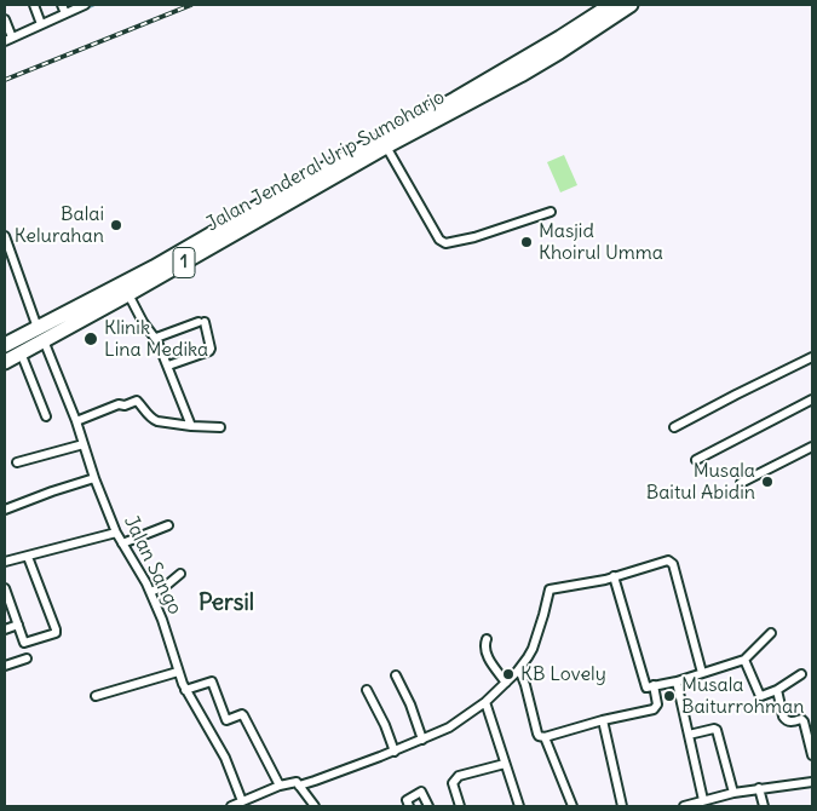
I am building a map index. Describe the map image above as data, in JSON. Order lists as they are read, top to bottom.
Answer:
{
  "streets": {
    "highway": ["Jalan Jenderal Urip Sumoharjo", "1"],
    "street": ["Jalan Sango"]
  },
  "crossings": [
    ["Jalan Jenderal Urip Sumoharjo", "Jalan Sango"]
  ],
  "districts": ["Persil"],
  "places": [
    "Balai Kelurahan",
    "Masjid Khoirul Umma",
    "Klinik Lina Medika",
    "Musala Baitul Abidin",
    "KB Lovely",
    "Musala Baiturrohman"
  ]
}
